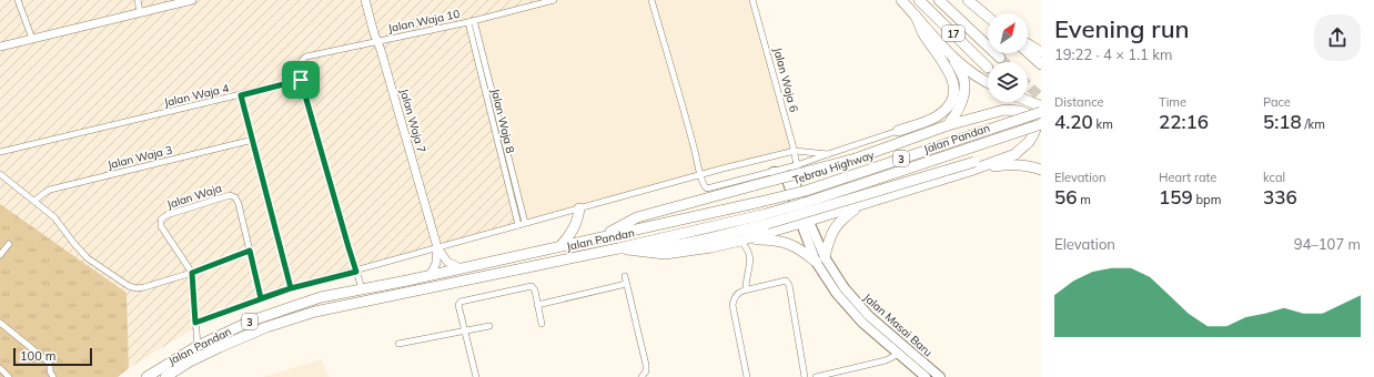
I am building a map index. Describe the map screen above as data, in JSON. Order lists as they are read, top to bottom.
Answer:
{
  "streets": {
    "highway": [
      "17",
      "Jalan Pandan",
      "3",
      "Tebrau Highway"
    ],
    "main road": ["Jalan Masai Baru"],
    "street": [
      "Jalan Waja 10",
      "Jalan Waja 6",
      "Jalan Waja 4",
      "Jalan Waja 7",
      "Jalan Waja 8",
      "Jalan Waja 3",
      "Jalan Waja"
    ]
  },
  "crossings": [
    ["Jalan Waja 10", "Jalan Waja 7"],
    ["Jalan Waja 10", "Jalan Waja 8"],
    ["Jalan Waja 6", "Jalan Masai Baru"],
    ["Jalan Waja 7", "Jalan Pandan"],
    ["Jalan Pandan", "Tebrau Highway"],
    ["Jalan Pandan", "Jalan Waja"]
  ],
  "scale_bar": "100 m",
  "north": "top right",
  "page": {
    "heading": ["Evening run", "19:22 · 4 × 1.1 km"],
    "stats": [
      ["Distance", "4.20 km"],
      ["Time", "22:16"],
      ["Pace", "5:18 /km"],
      ["Elevation", "56 m"],
      ["Heart rate", "159 bpm"],
      ["kcal", "336"]
    ],
    "chart": ["Elevation", "94–107 m"],
    "scale": "100 m"
  }
}
